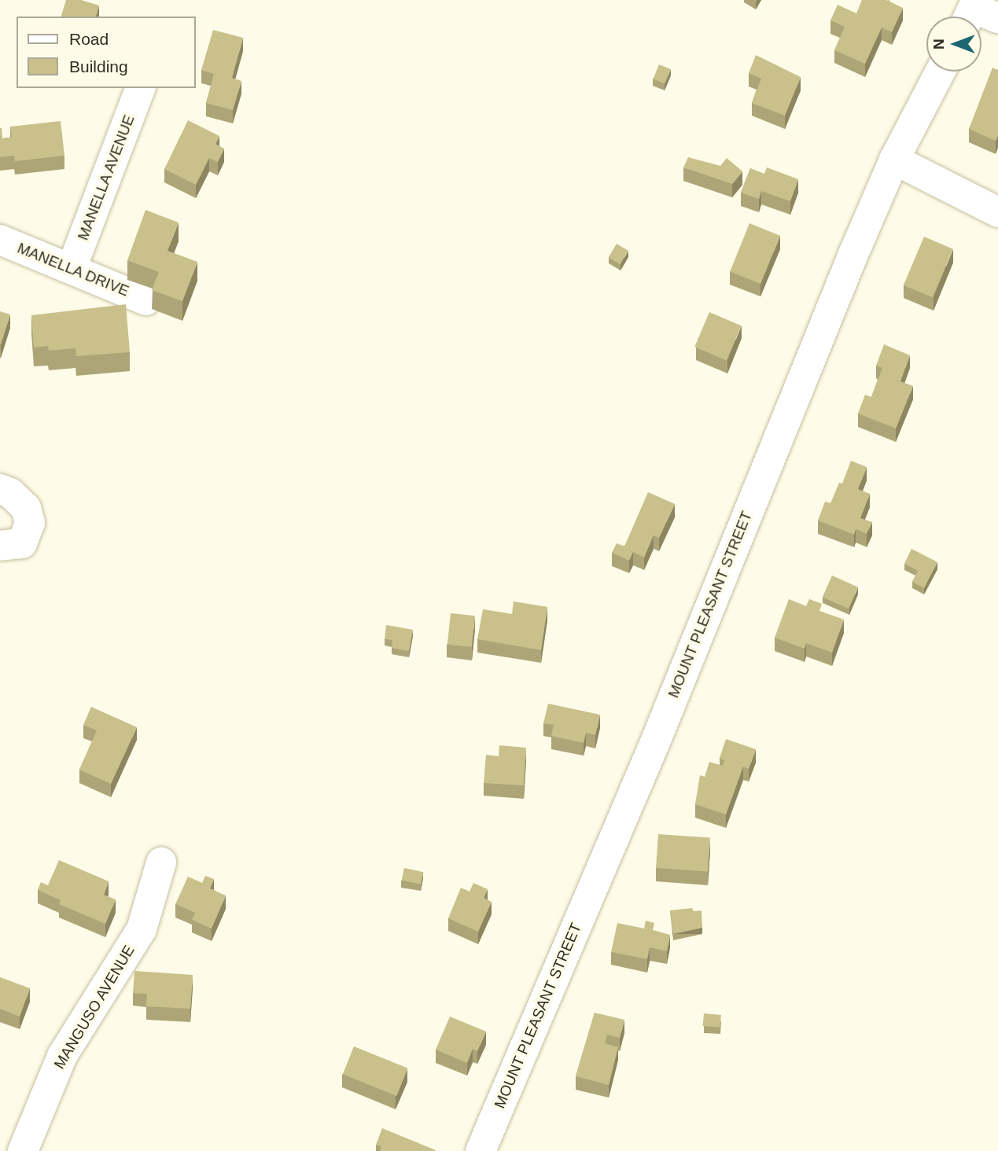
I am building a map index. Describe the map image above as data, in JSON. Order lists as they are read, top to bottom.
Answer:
{
  "streets": {
    "street": [
      "MANELLA AVENUE",
      "MANELLA DRIVE",
      "MOUNT PLEASANT STREET",
      "MANGUSO AVENUE"
    ]
  },
  "crossings": [
    ["MANELLA AVENUE", "MANELLA DRIVE"]
  ],
  "legend": ["Road", "Building"],
  "north": "left"
}
